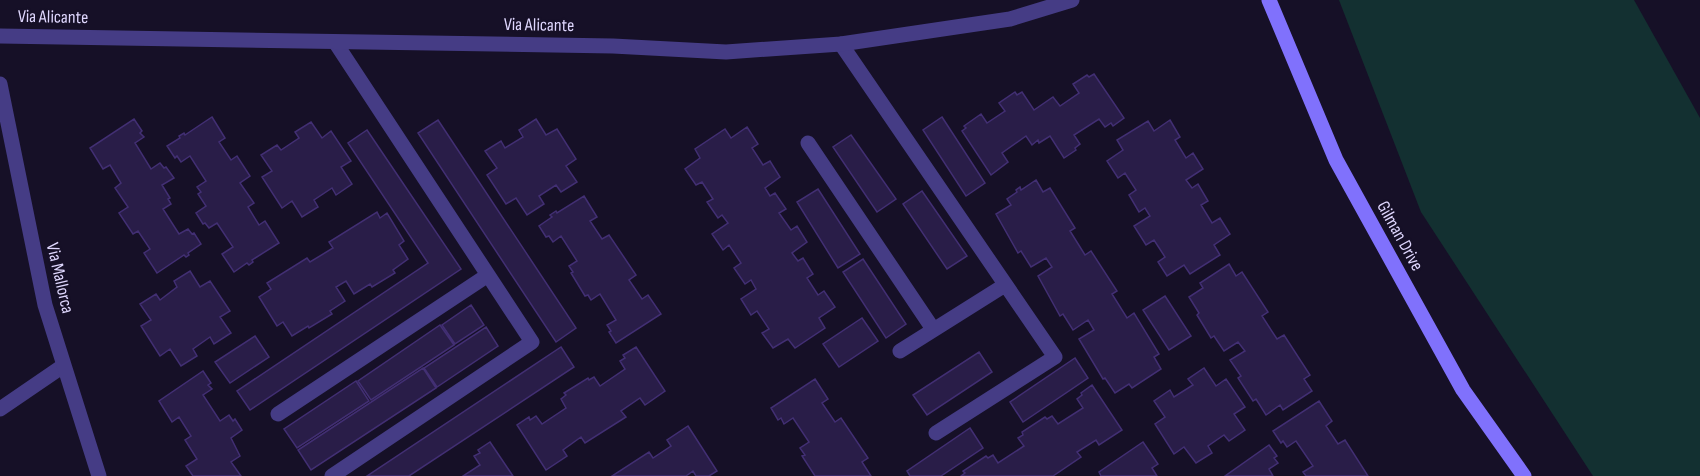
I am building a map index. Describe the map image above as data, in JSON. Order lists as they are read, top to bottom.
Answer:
{
  "streets": {
    "main road": ["Gilman Drive"],
    "street": ["Via Alicante", "Via Mallorca"]
  }
}
